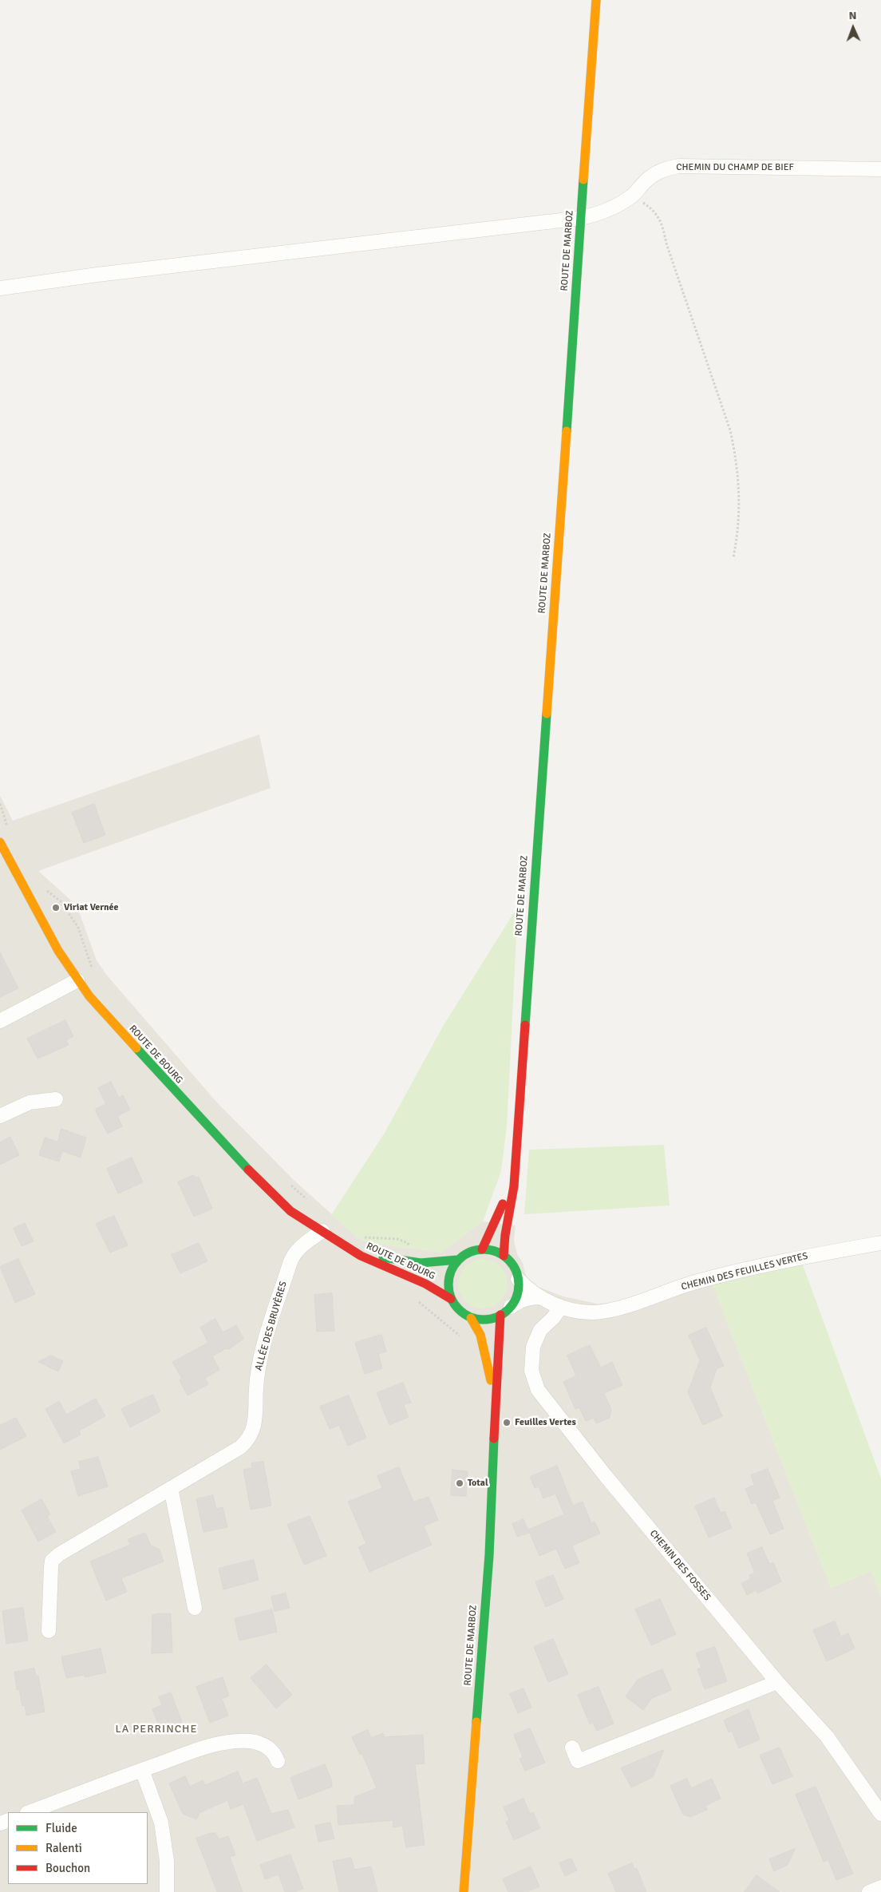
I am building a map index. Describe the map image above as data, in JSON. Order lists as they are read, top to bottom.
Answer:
{
  "streets": {
    "main road": ["ROUTE DE MARBOZ", "ROUTE DE BOURG"],
    "street": [
      "CHEMIN DU CHAMP DE BIEF",
      "CHEMIN DES FEUILLES VERTES",
      "ALLÉE DES BRUYÈRES",
      "CHEMIN DES FOSSES"
    ]
  },
  "crossings": [
    ["CHEMIN DU CHAMP DE BIEF", "ROUTE DE MARBOZ"],
    ["ROUTE DE MARBOZ", "ROUTE DE BOURG"],
    ["ROUTE DE BOURG", "ALLÉE DES BRUYÈRES"],
    ["CHEMIN DES FEUILLES VERTES", "CHEMIN DES FOSSES"]
  ],
  "districts": ["LA PERRINCHE"],
  "places": ["Viriat Vernée", "Feuilles Vertes", "Total"],
  "legend": ["Fluide", "Ralenti", "Bouchon"],
  "north": "top"
}
